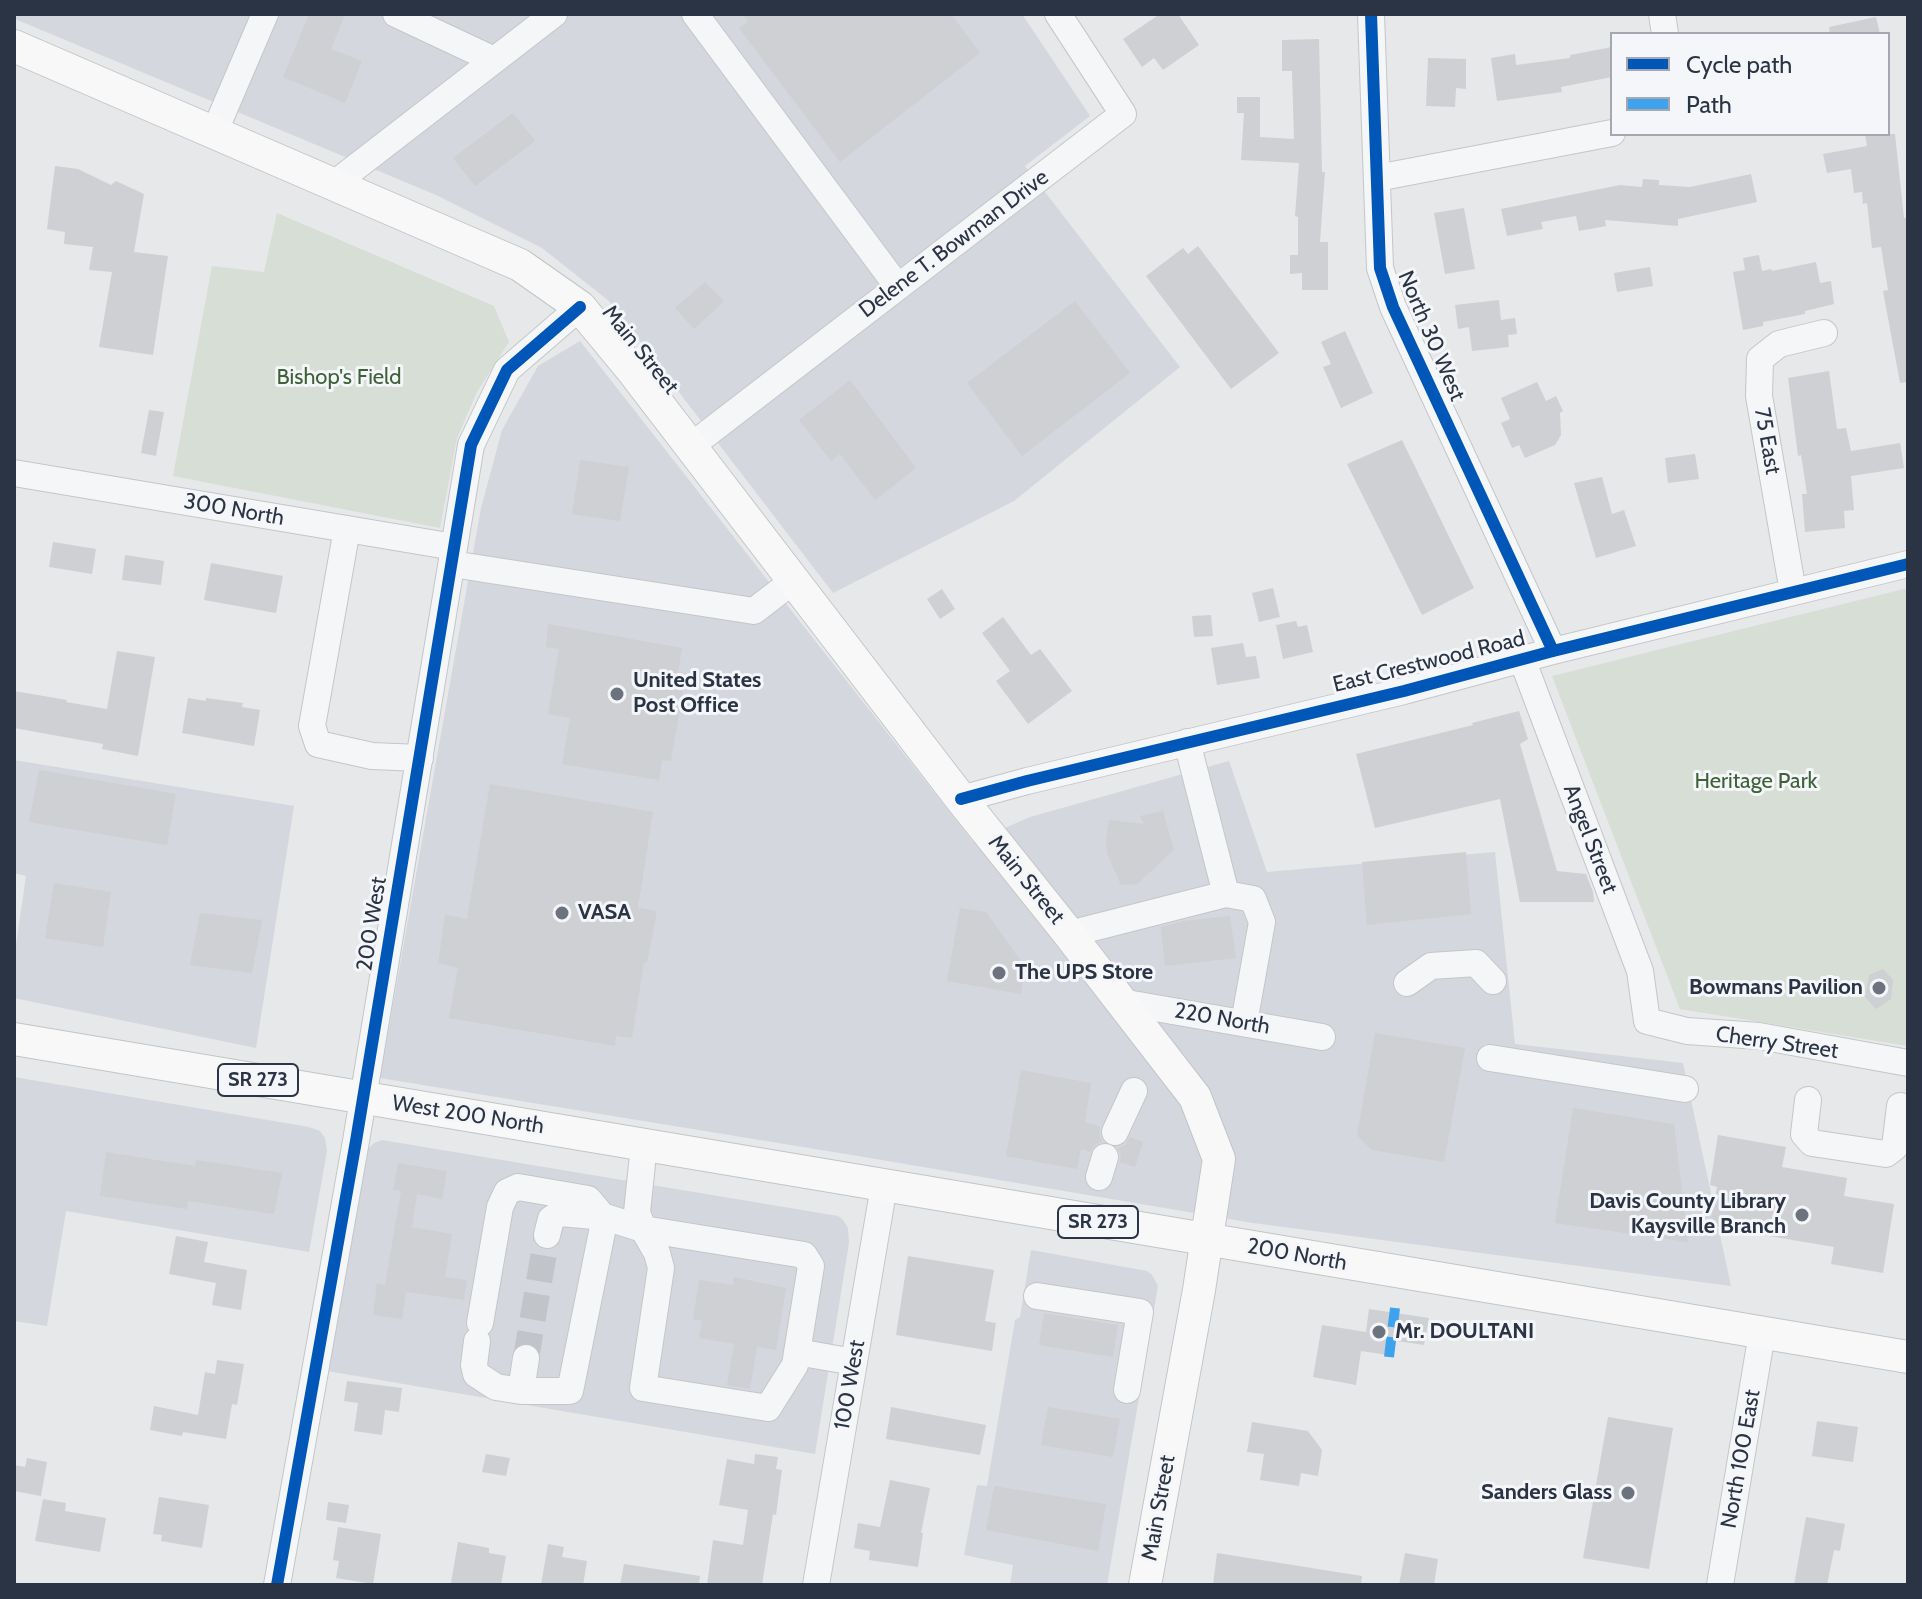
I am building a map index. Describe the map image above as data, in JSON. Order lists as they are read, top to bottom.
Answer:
{
  "streets": {
    "main road": [
      "Main Street",
      "SR 273",
      "West 200 North",
      "200 North"
    ],
    "street": [
      "Delene T. Bowman Drive",
      "North 30 West",
      "75 East",
      "300 North",
      "East Crestwood Road",
      "Angel Street",
      "200 West",
      "220 North",
      "Cherry Street",
      "100 West",
      "North 100 East"
    ]
  },
  "crossings": [
    ["Delene T. Bowman Drive", "Main Street"],
    ["North 30 West", "East Crestwood Road"],
    ["Main Street", "300 North"],
    ["Main Street", "East Crestwood Road"],
    ["Main Street", "200 West"],
    ["Main Street", "220 North"],
    ["Main Street", "200 North"],
    ["75 East", "East Crestwood Road"],
    ["300 North", "200 West"],
    ["East Crestwood Road", "Angel Street"],
    ["Angel Street", "Cherry Street"],
    ["200 West", "West 200 North"],
    ["West 200 North", "200 North"],
    ["200 North", "100 West"],
    ["200 North", "North 100 East"]
  ],
  "parks": ["Bishop's Field", "Heritage Park"],
  "places": [
    "United States Post Office",
    "VASA",
    "The UPS Store",
    "Bowmans Pavilion",
    "Davis County Library Kaysville Branch",
    "Mr. DOULTANI",
    "Sanders Glass"
  ],
  "legend": ["Cycle path", "Path"]
}
